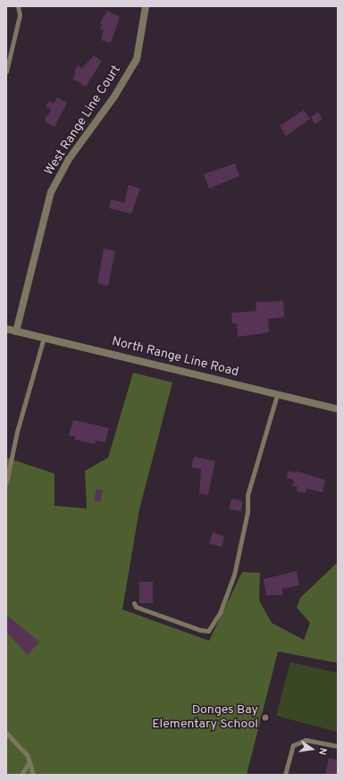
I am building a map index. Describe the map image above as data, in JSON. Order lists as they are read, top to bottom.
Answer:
{
  "streets": {
    "street": ["West Range Line Court", "North Range Line Road"]
  },
  "crossings": [
    ["West Range Line Court", "North Range Line Road"]
  ],
  "places": ["Donges Bay Elementary School"],
  "north": "right"
}
